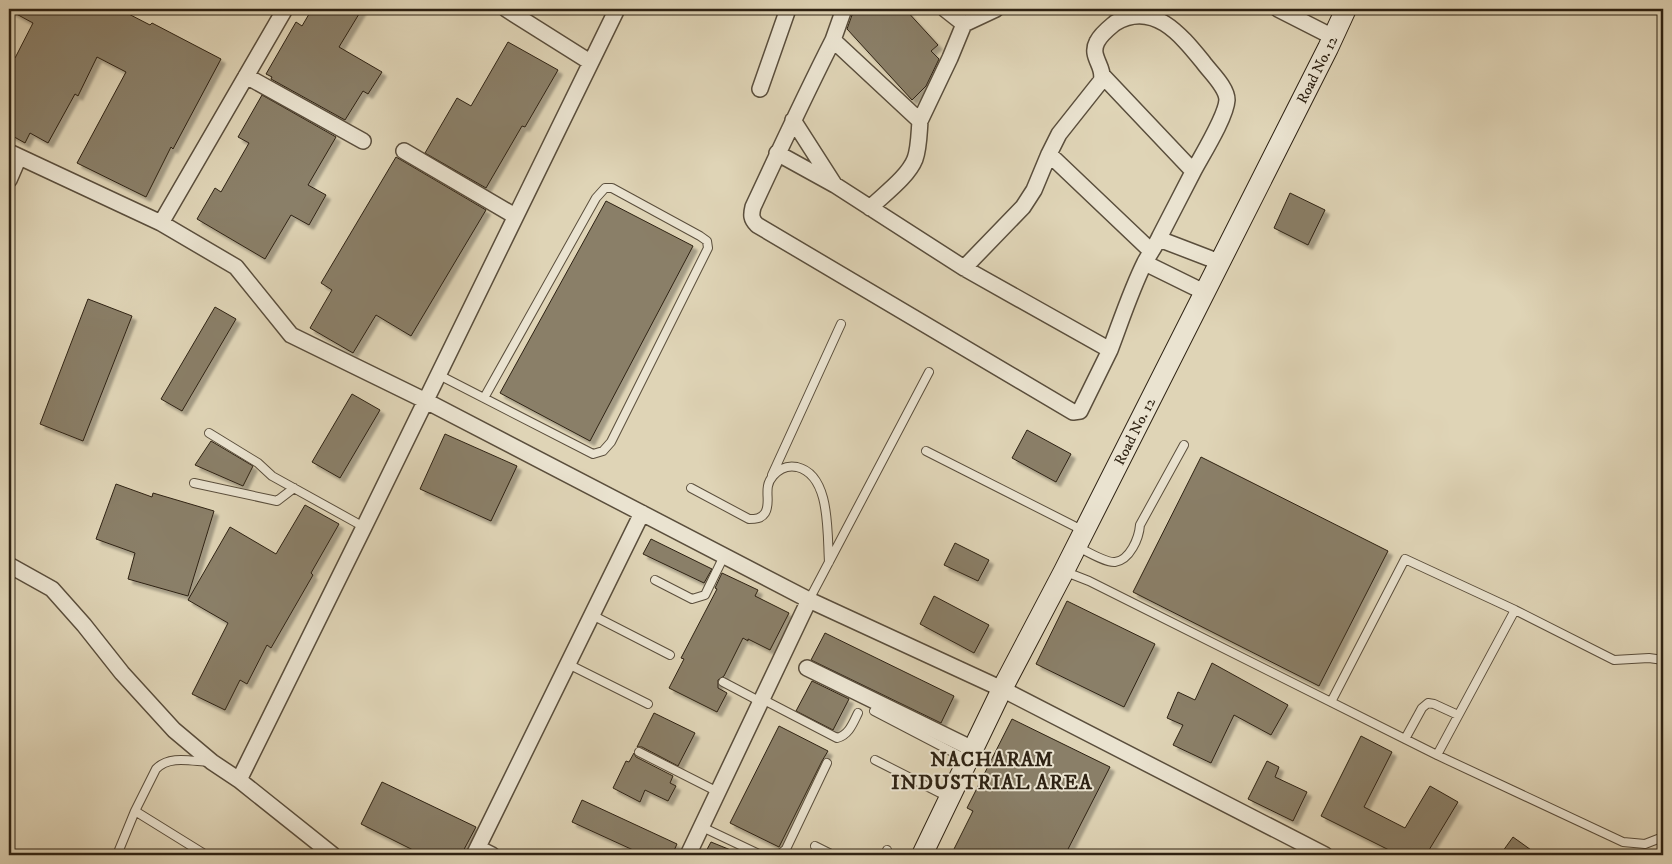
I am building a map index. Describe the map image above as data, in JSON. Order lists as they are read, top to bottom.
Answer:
{
  "streets": {
    "street": ["Road No. 12"]
  },
  "districts": ["NACHARAM INDUSTRIAL AREA"]
}
